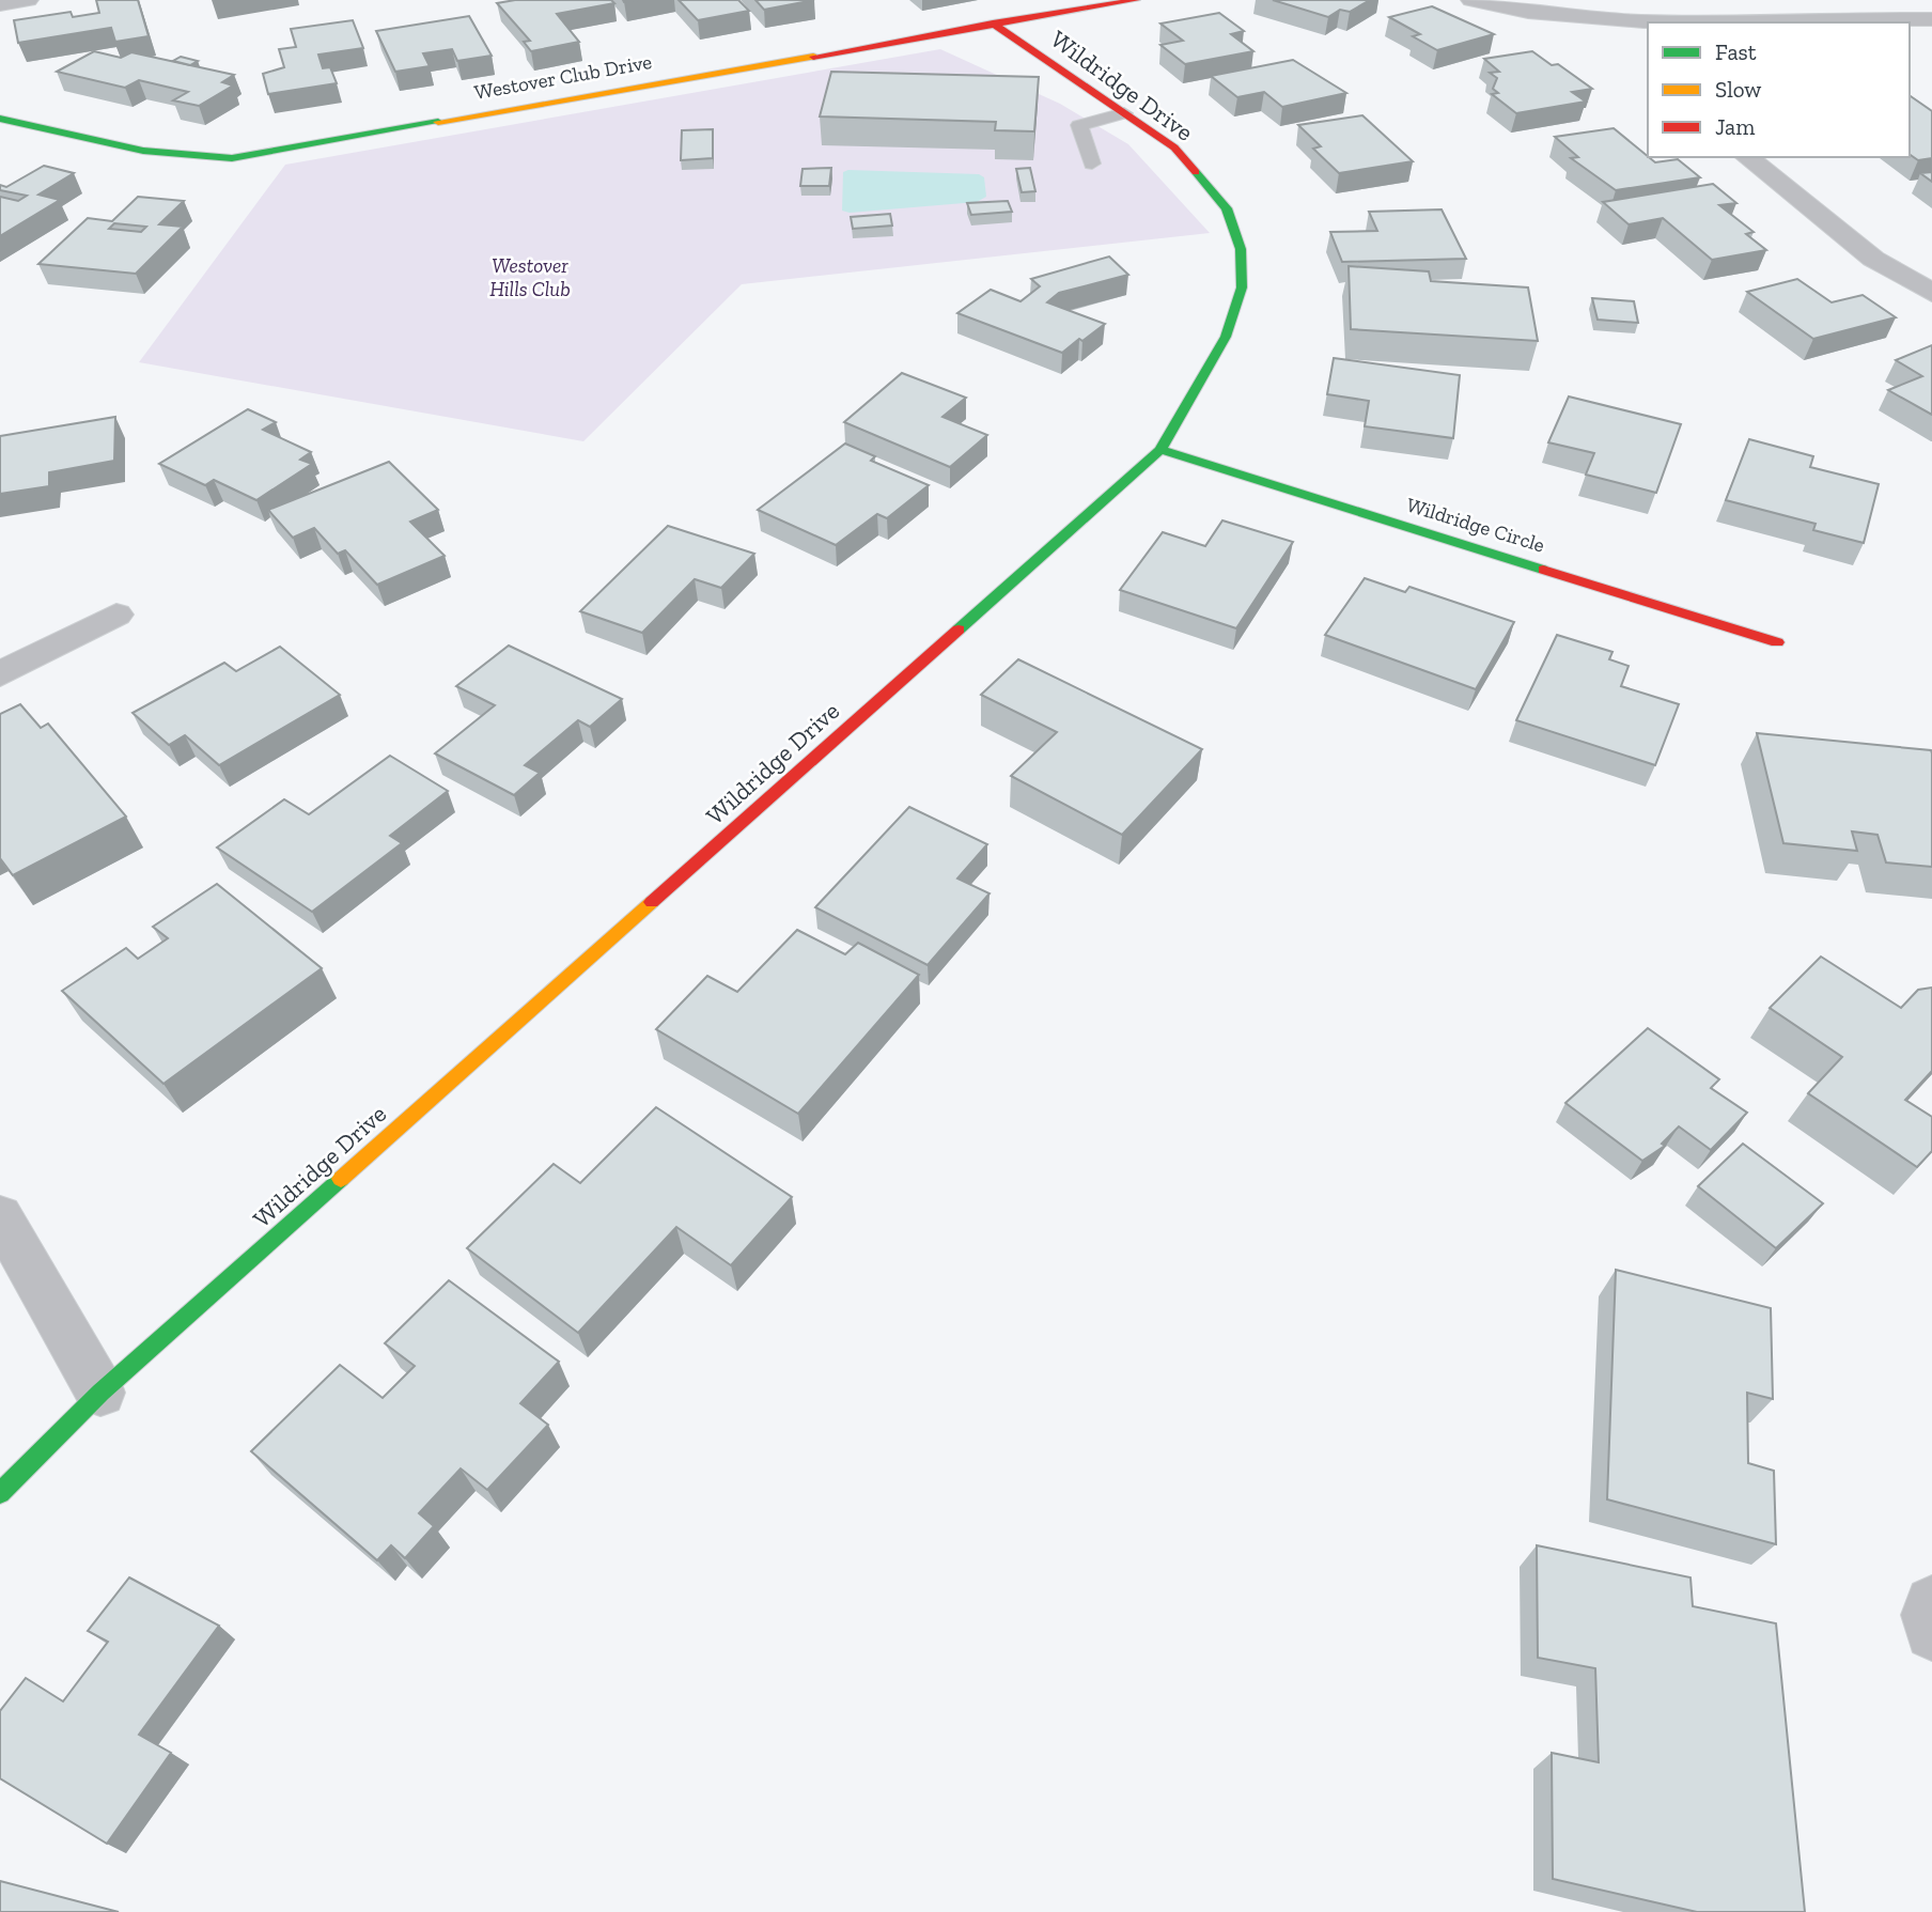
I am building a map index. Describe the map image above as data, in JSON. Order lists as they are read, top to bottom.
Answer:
{
  "streets": {
    "street": ["Westover Club Drive", "Wildridge Drive", "Wildridge Circle"]
  },
  "crossings": [
    ["Westover Club Drive", "Wildridge Drive"],
    ["Wildridge Drive", "Wildridge Circle"]
  ],
  "parks": ["Westover Hills Club"],
  "legend": ["Fast", "Slow", "Jam"]
}
